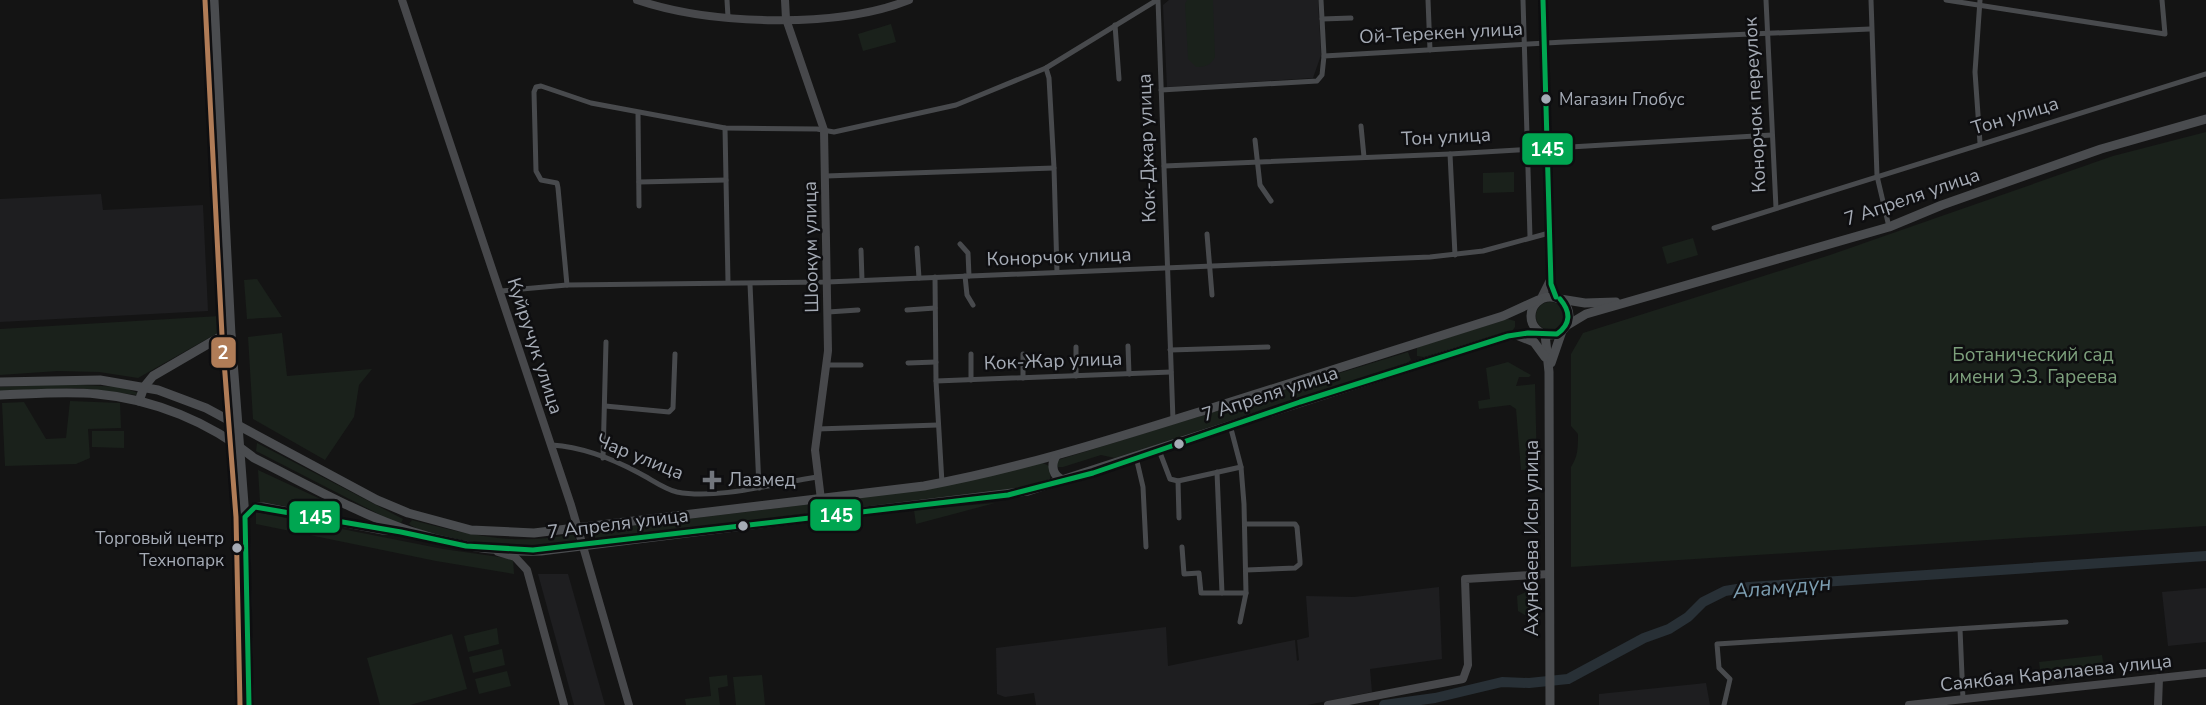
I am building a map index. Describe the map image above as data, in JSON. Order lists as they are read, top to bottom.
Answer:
{
  "streets": {
    "main road": ["7 Апреля улица", "Ахунбаева Исы улица"],
    "street": [
      "Ой-Терекен улица",
      "Конорчок переулок",
      "Тон улица",
      "Кок-Джар улица",
      "Шоокум улица",
      "Конорчок улица",
      "Куйручук улица",
      "Кок-Жар улица",
      "Чар улица",
      "Саякбая Каралаева улица"
    ]
  },
  "crossings": [
    ["Ой-Терекен улица", "Конорчок переулок"],
    ["Конорчок переулок", "Тон улица"],
    ["Тон улица", "Кок-Джар улица"],
    ["Кок-Джар улица", "7 Апреля улица"],
    ["Кок-Джар улица", "Конорчок улица"],
    ["Кок-Джар улица", "Кок-Жар улица"],
    ["7 Апреля улица", "Шоокум улица"],
    ["7 Апреля улица", "Куйручук улица"],
    ["7 Апреля улица", "Ахунбаева Исы улица"],
    ["Шоокум улица", "Конорчок улица"],
    ["Шоокум улица", "Чар улица"],
    ["Конорчок улица", "Куйручук улица"],
    ["Куйручук улица", "Чар улица"]
  ],
  "water": ["Аламүдүн"],
  "parks": ["Ботанический сад имени Э.З. Гареева"],
  "places": {
    "other": ["Магазин Глобус", "Торговый центр Технопарк"],
    "health": ["Лазмед"]
  },
  "lines": ["transit line 145", "transit line 2"]
}
